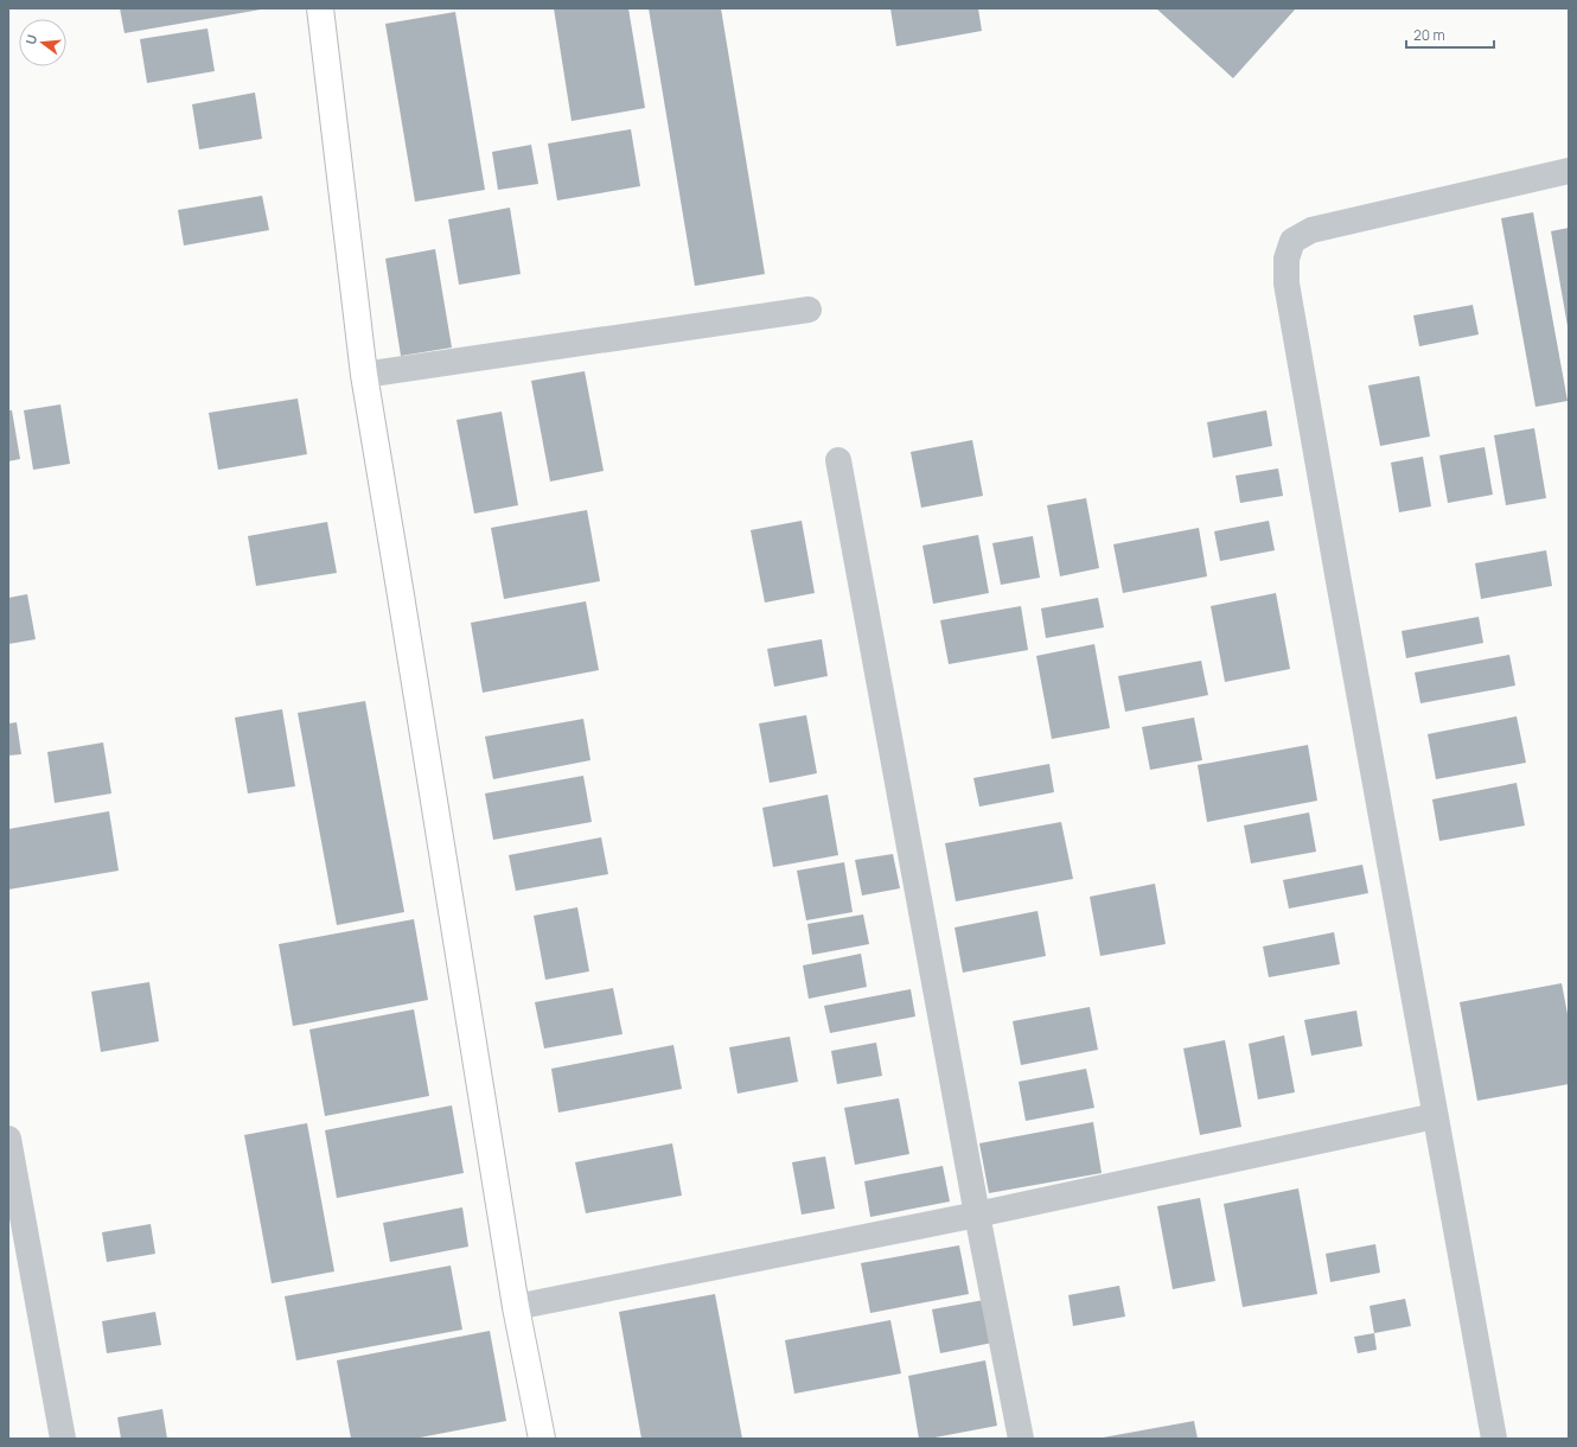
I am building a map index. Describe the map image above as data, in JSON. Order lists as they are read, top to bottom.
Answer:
{
  "scale_bar": "20 m",
  "north": "left"
}
